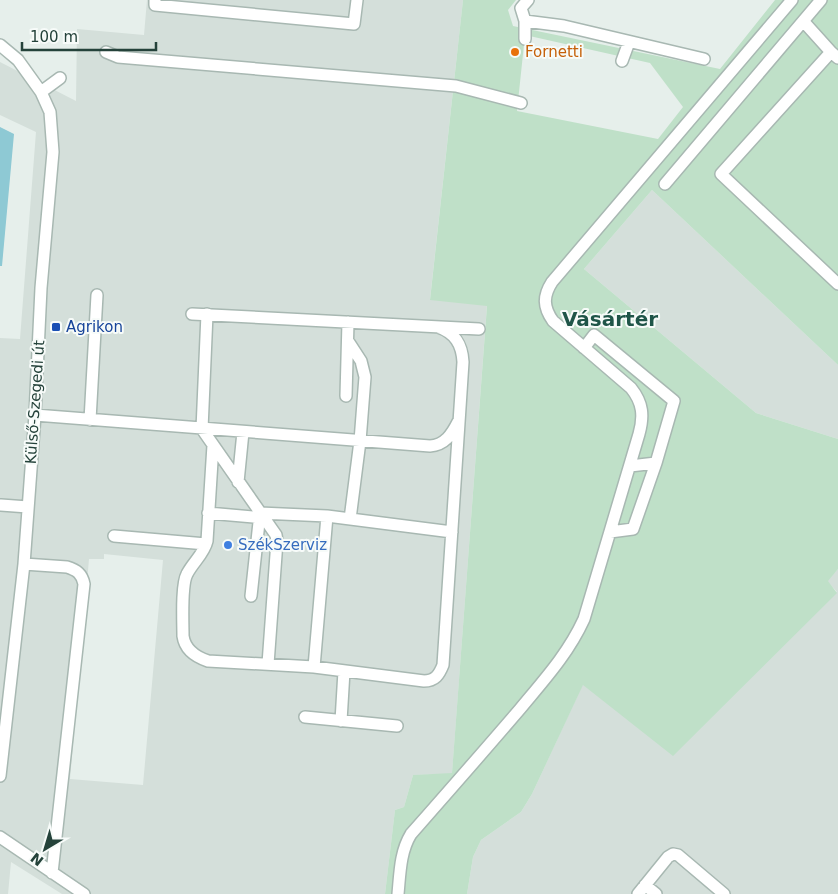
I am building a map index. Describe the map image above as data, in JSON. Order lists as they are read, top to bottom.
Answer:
{
  "streets": {
    "street": ["Külső-Szegedi út"]
  },
  "districts": ["Vásártér"],
  "places": {
    "other": ["Fornetti", "SzékSzerviz"],
    "transit": ["Agrikon"]
  },
  "scale_bar": "100 m",
  "north": "bottom left"
}
